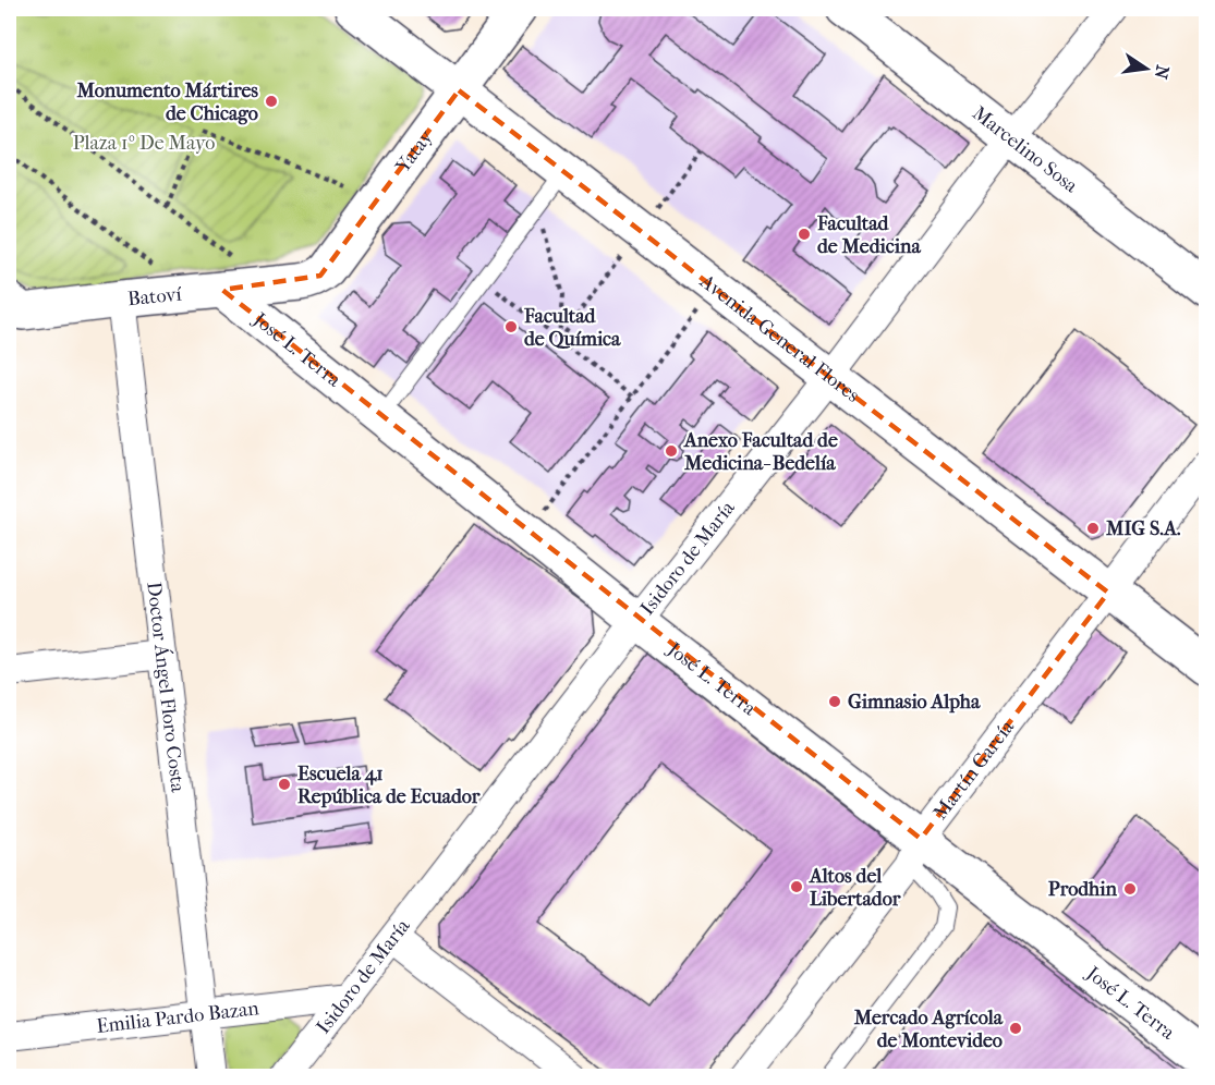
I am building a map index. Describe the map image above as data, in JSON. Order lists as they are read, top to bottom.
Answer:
{
  "streets": {
    "street": [
      "Marcelino Sosa",
      "Yatay",
      "Batoví",
      "Avenida General Flores",
      "José L. Terra",
      "Isidoro de María",
      "Doctor Ángel Floro Costa",
      "Martín García",
      "Emilia Pardo Bazan"
    ]
  },
  "crossings": [
    ["Marcelino Sosa", "Isidoro de María"],
    ["Yatay", "Batoví"],
    ["Yatay", "Avenida General Flores"],
    ["Batoví", "José L. Terra"],
    ["Batoví", "Doctor Ángel Floro Costa"],
    ["Avenida General Flores", "Isidoro de María"],
    ["Avenida General Flores", "Martín García"],
    ["José L. Terra", "Isidoro de María"],
    ["José L. Terra", "Martín García"],
    ["Isidoro de María", "Emilia Pardo Bazan"],
    ["Doctor Ángel Floro Costa", "Emilia Pardo Bazan"]
  ],
  "parks": ["Plaza 1º De Mayo"],
  "places": [
    "Monumento Mártires de Chicago",
    "Facultad de Medicina",
    "Facultad de Química",
    "Anexo Facultad de Medicina- Bedelía",
    "MIG S.A.",
    "Gimnasio Alpha",
    "Escuela 41 República de Ecuador",
    "Altos del Libertador",
    "Prodhin",
    "Mercado Agrícola de Montevideo"
  ],
  "north": "right"
}
